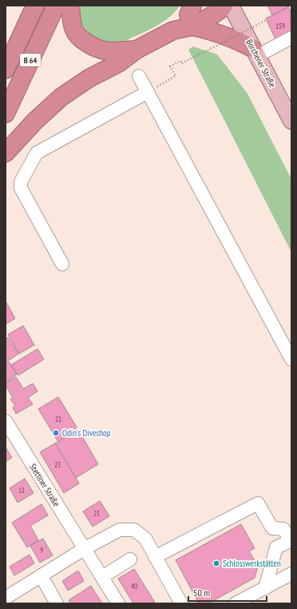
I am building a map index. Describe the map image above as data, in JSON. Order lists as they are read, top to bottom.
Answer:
{
  "streets": {
    "highway": ["B 64"],
    "main road": ["Borchener Straße"],
    "street": ["Stettiner Straße"]
  },
  "places": ["Odin's Diveshop", "Schlosswerkstätten"],
  "house_numbers": [
    "159",
    "21",
    "23",
    "11",
    "25",
    "9",
    "40"
  ],
  "scale_bar": "50 m"
}
